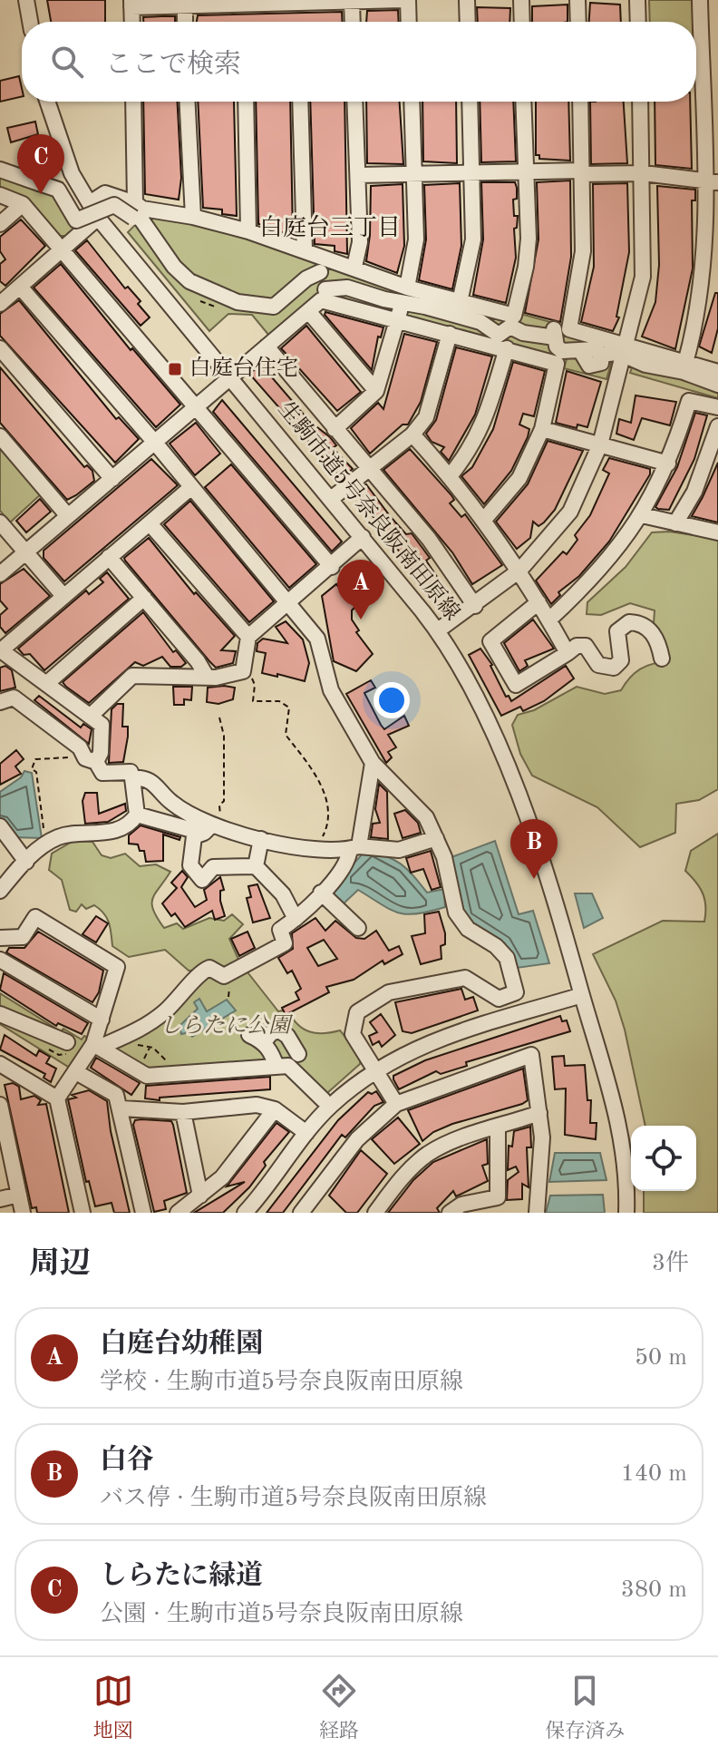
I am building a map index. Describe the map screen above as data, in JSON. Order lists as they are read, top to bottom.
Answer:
{
  "streets": {
    "street": ["生駒市道5号奈良阪南田原線"]
  },
  "districts": ["白庭台三丁目"],
  "parks": ["しらたに公園"],
  "places": {
    "transit": ["白庭台住宅"]
  },
  "page": {
    "search": "ここで検索",
    "pins": ["C", "A", "B"],
    "heading": ["周辺", "3件"],
    "list": [
      {
        "mark": "A",
        "name": "白庭台幼稚園",
        "note": "学校 · 生駒市道5号奈良阪南田原線",
        "value": "50 m"
      },
      {
        "mark": "B",
        "name": "白谷",
        "note": "バス停 · 生駒市道5号奈良阪南田原線",
        "value": "140 m"
      },
      {
        "mark": "C",
        "name": "しらたに緑道",
        "note": "公園 · 生駒市道5号奈良阪南田原線",
        "value": "380 m"
      }
    ],
    "nav": ["地図", "経路", "保存済み"]
  }
}
